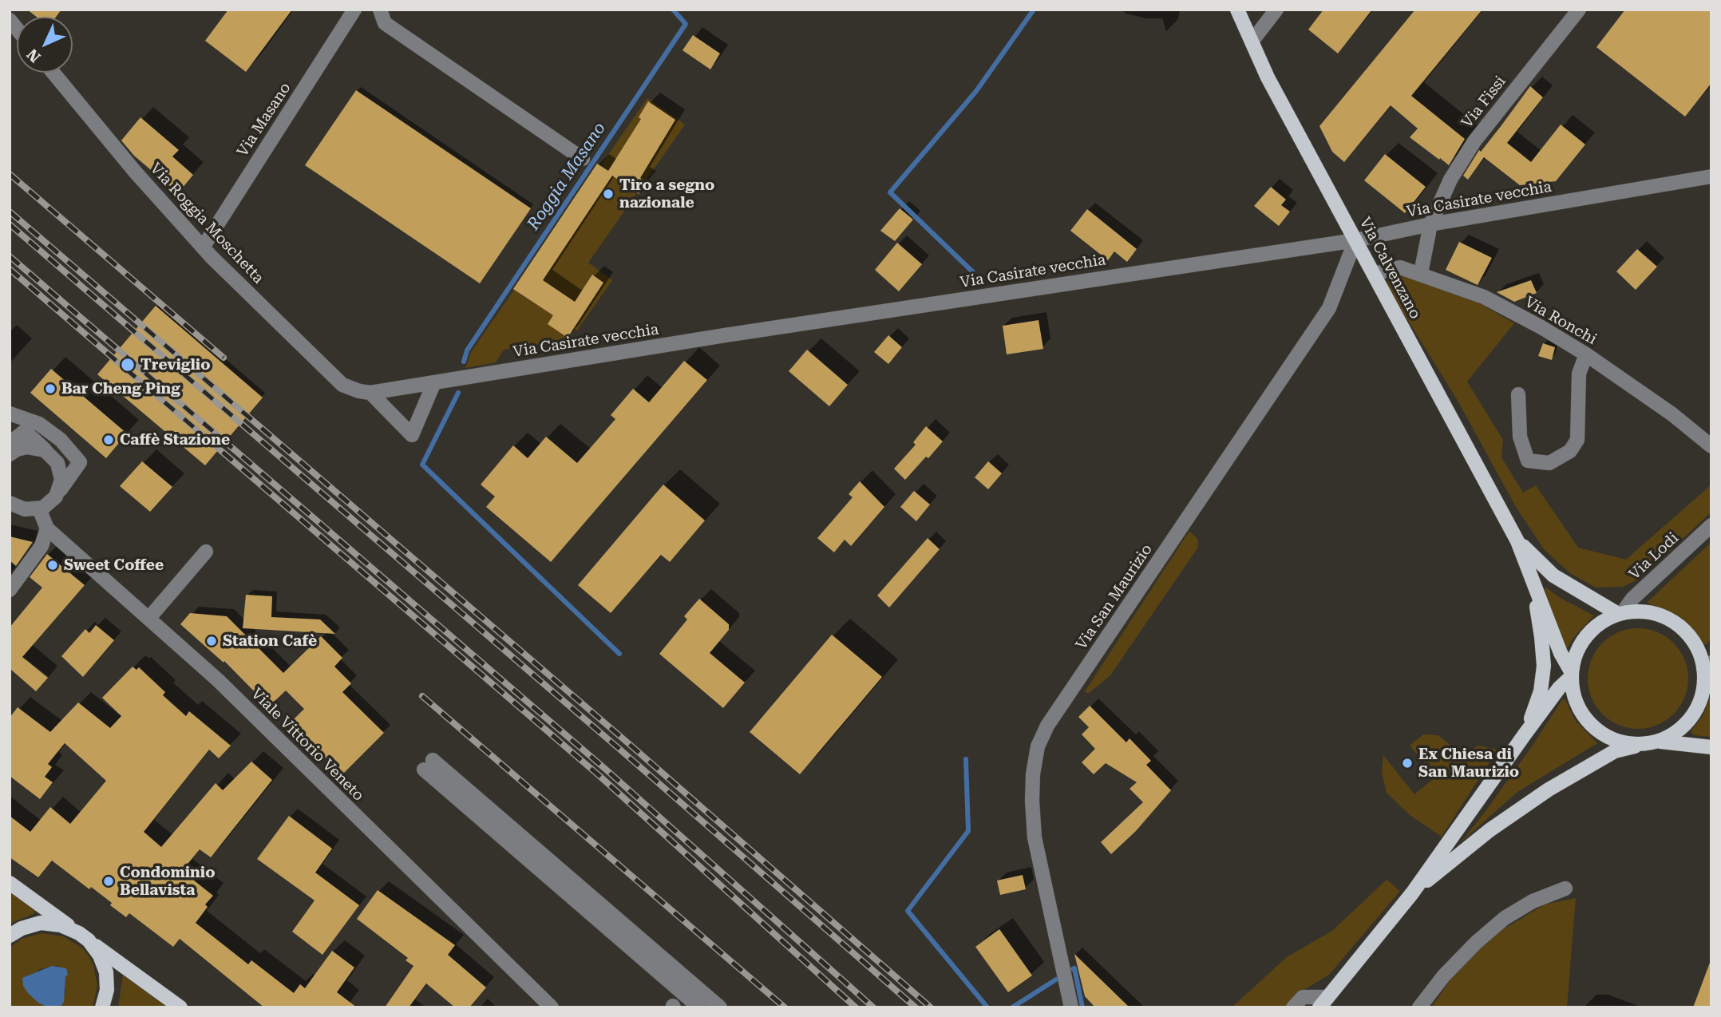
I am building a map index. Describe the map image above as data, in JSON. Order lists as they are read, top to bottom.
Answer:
{
  "streets": {
    "main road": ["Via Calvenzano"],
    "street": [
      "Via Fissi",
      "Via Masano",
      "Via Casirate vecchia",
      "Via Roggia Moschetta",
      "Via Ronchi",
      "Via Lodi",
      "Via San Maurizio",
      "Viale Vittorio Veneto"
    ]
  },
  "crossings": [
    ["Via Fissi", "Via Casirate vecchia"],
    ["Via Fissi", "Via Ronchi"],
    ["Via Masano", "Via Roggia Moschetta"],
    ["Via Casirate vecchia", "Via Roggia Moschetta"],
    ["Via Casirate vecchia", "Via Calvenzano"],
    ["Via Casirate vecchia", "Via San Maurizio"],
    ["Via Calvenzano", "Via Ronchi"],
    ["Via Calvenzano", "Via Lodi"],
    ["Via Calvenzano", "Via San Maurizio"]
  ],
  "water": ["Roggia Masano"],
  "places": [
    "Tiro a segno nazionale",
    "Treviglio",
    "Bar Cheng Ping",
    "Caffè Stazione",
    "Sweet Coffee",
    "Station Cafè",
    "Ex Chiesa di San Maurizio",
    "Condominio Bellavista"
  ],
  "north": "bottom left"
}
